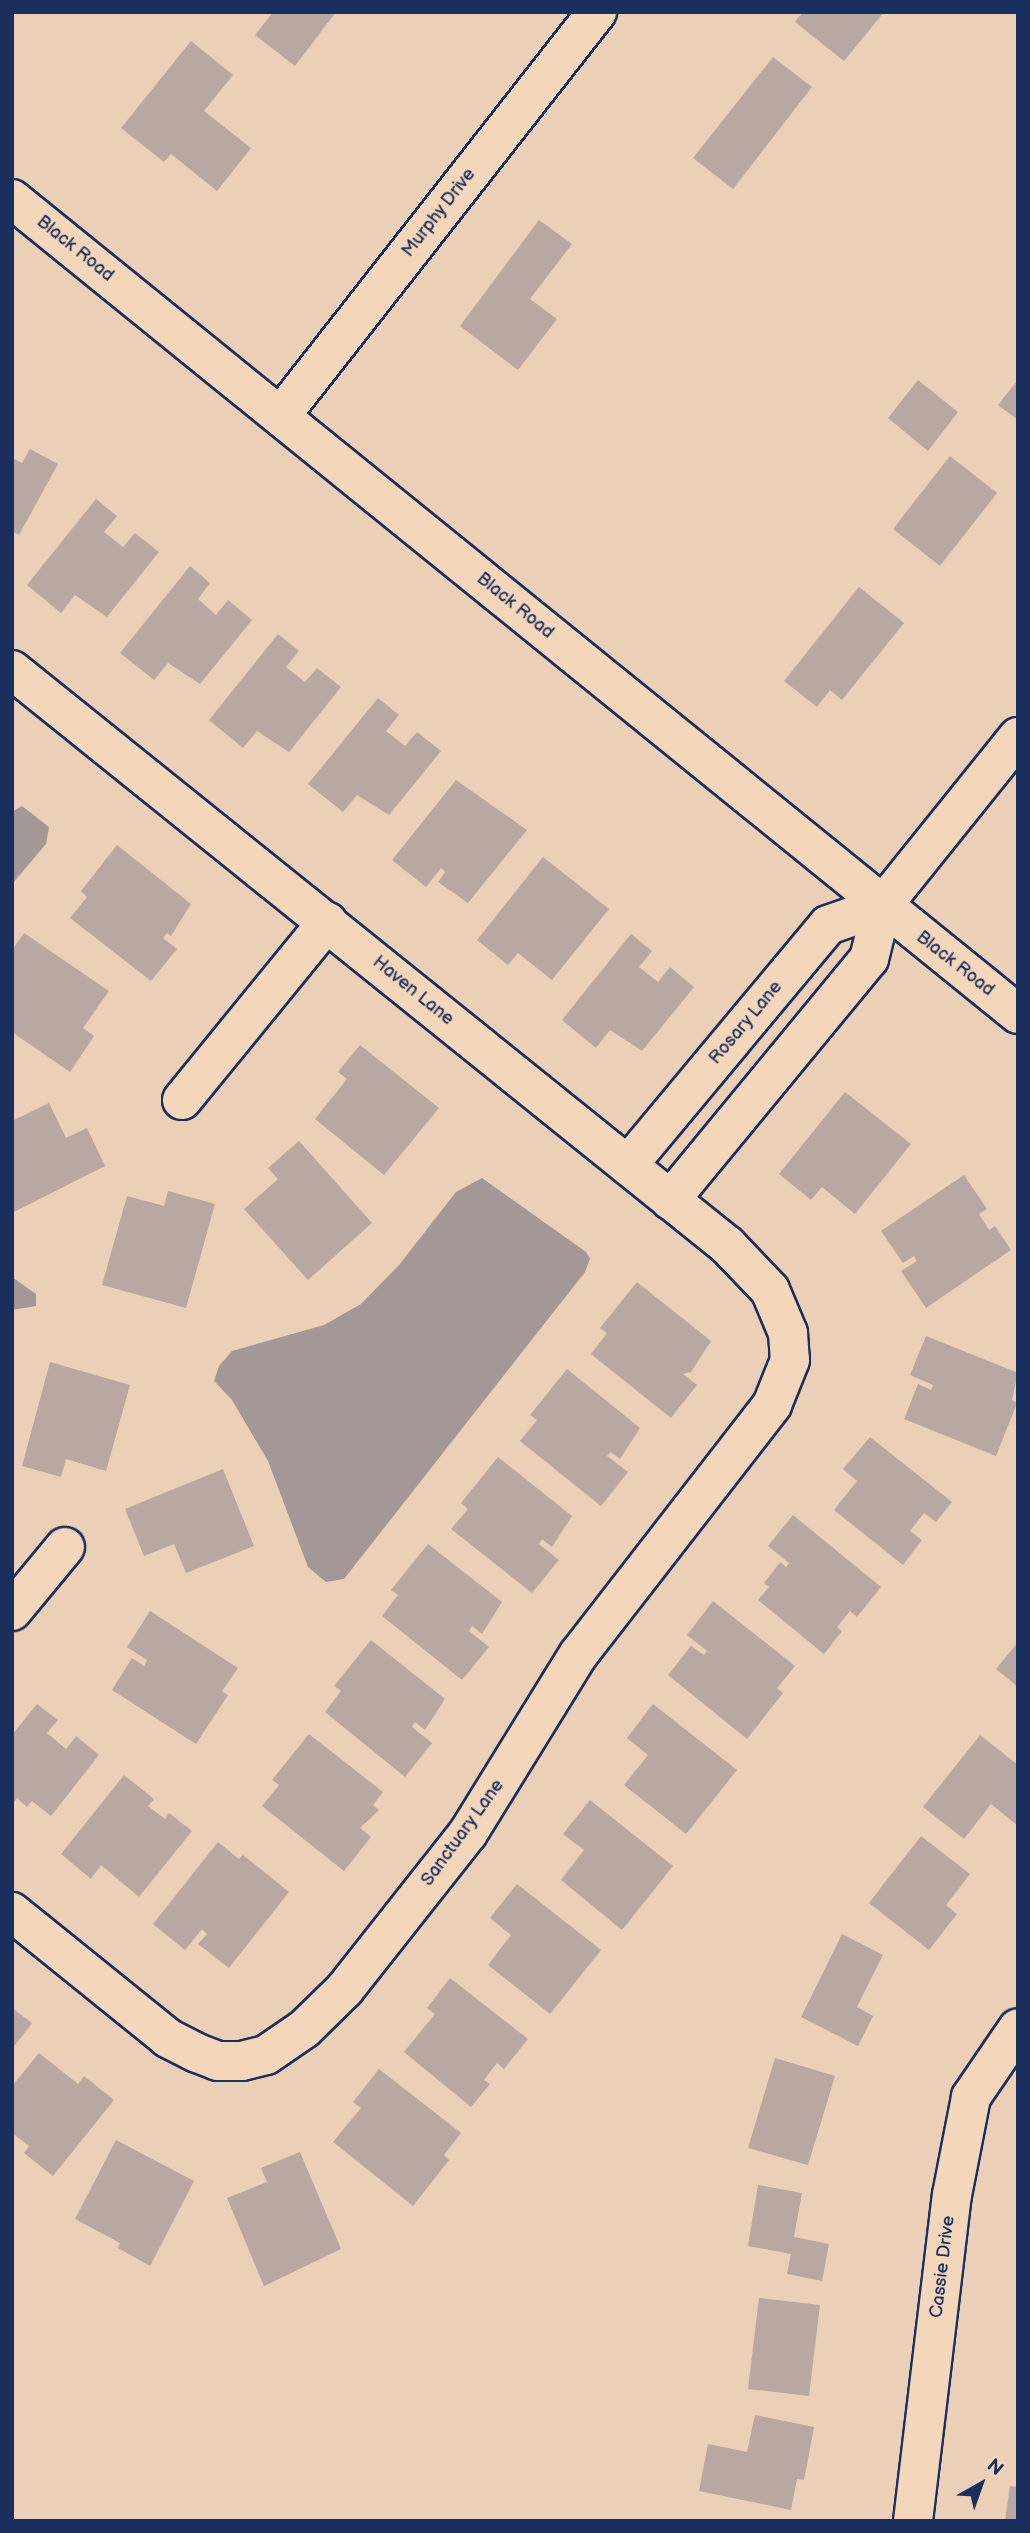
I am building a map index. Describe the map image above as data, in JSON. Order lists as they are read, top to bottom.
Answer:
{
  "streets": {
    "street": [
      "Murphy Drive",
      "Black Road",
      "Haven Lane",
      "Rosary Lane",
      "Sanctuary Lane",
      "Cassie Drive"
    ]
  },
  "crossings": [
    ["Murphy Drive", "Black Road"],
    ["Black Road", "Rosary Lane"],
    ["Haven Lane", "Rosary Lane"],
    ["Haven Lane", "Sanctuary Lane"]
  ],
  "north": "top right"
}
